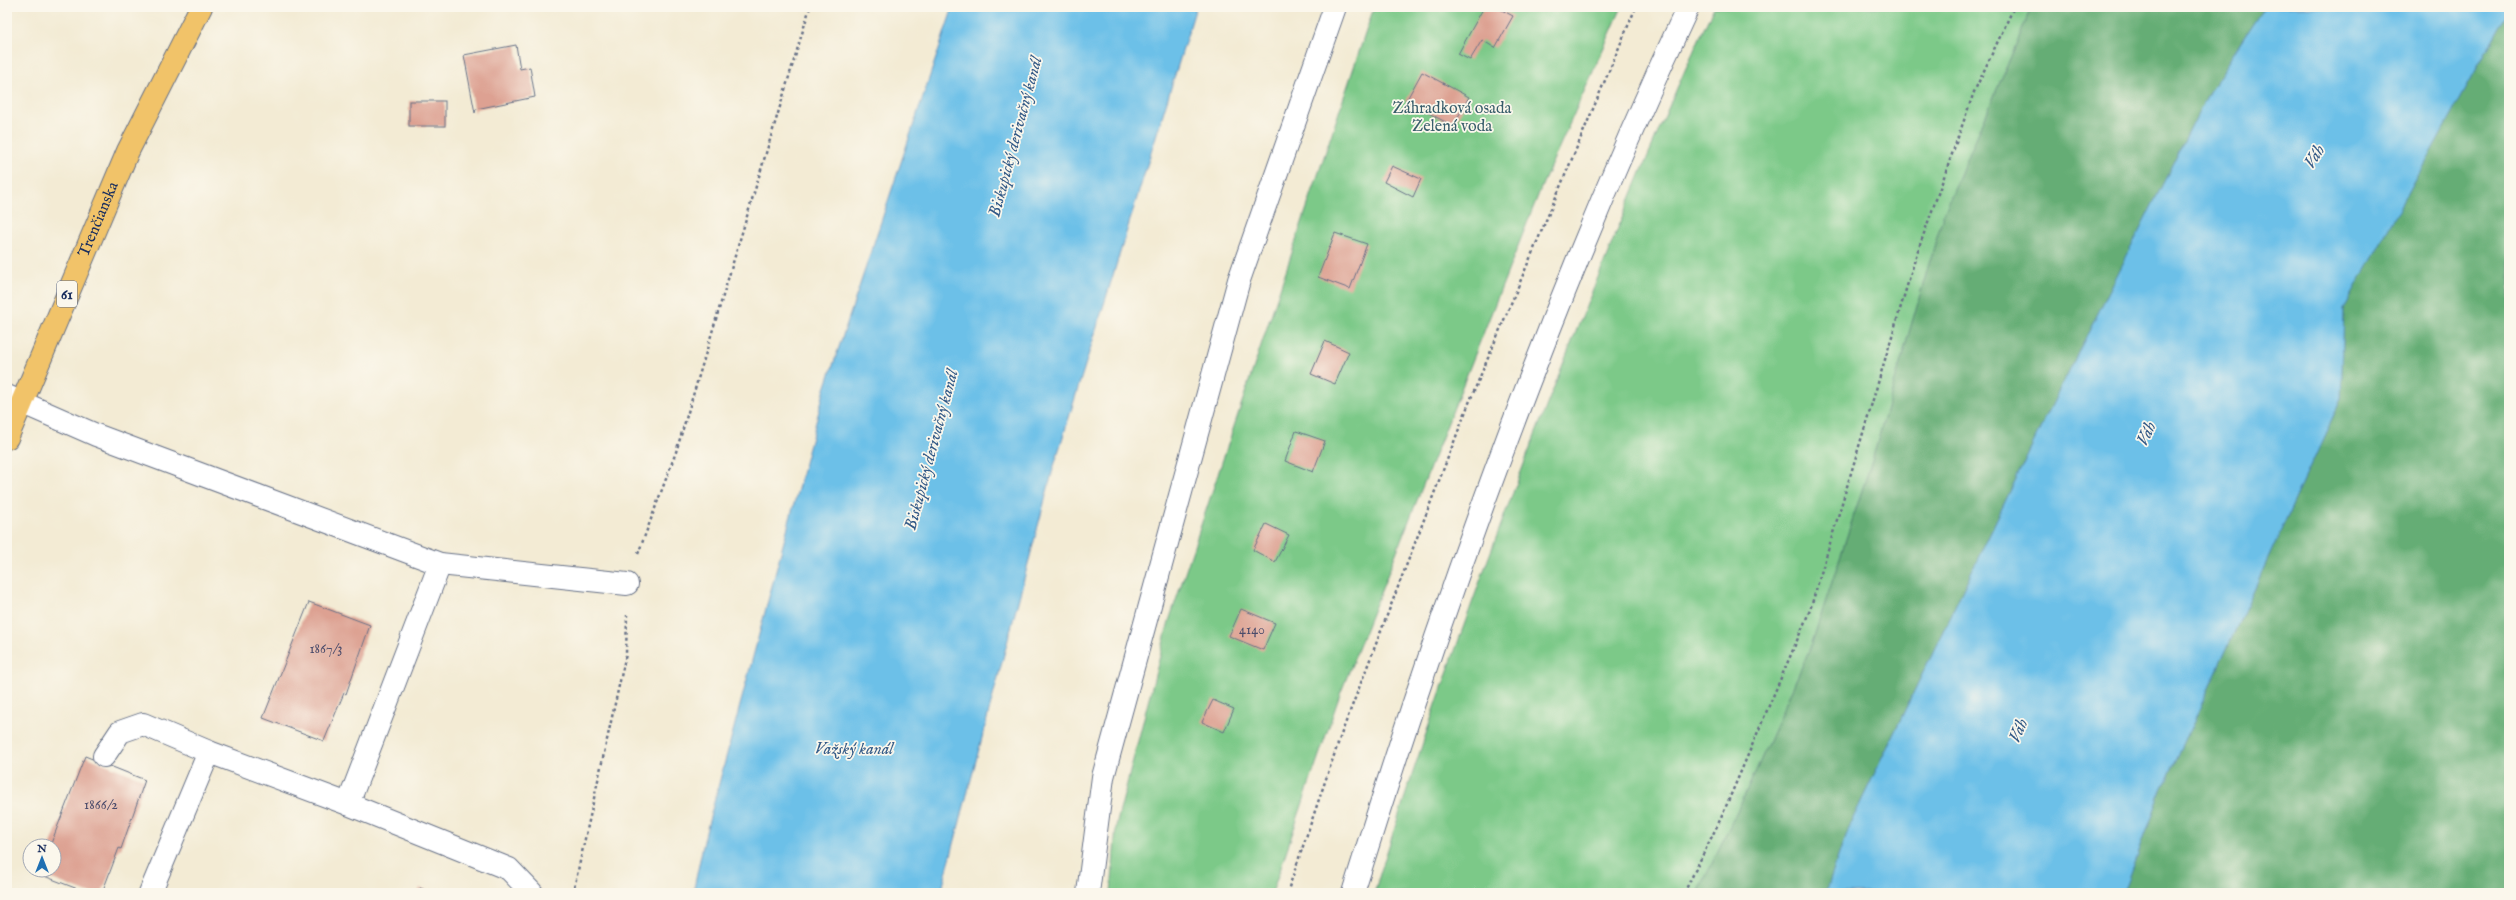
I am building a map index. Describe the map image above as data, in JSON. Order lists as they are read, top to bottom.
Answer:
{
  "streets": {
    "main road": ["Trenčianska", "61"]
  },
  "water": ["Biskupický derivačný kanál", "Váh", "Važský kanál"],
  "parks": ["Záhradková osada Zelená voda"],
  "house_numbers": ["4140", "1867/3", "1866/2"],
  "north": "top"
}
